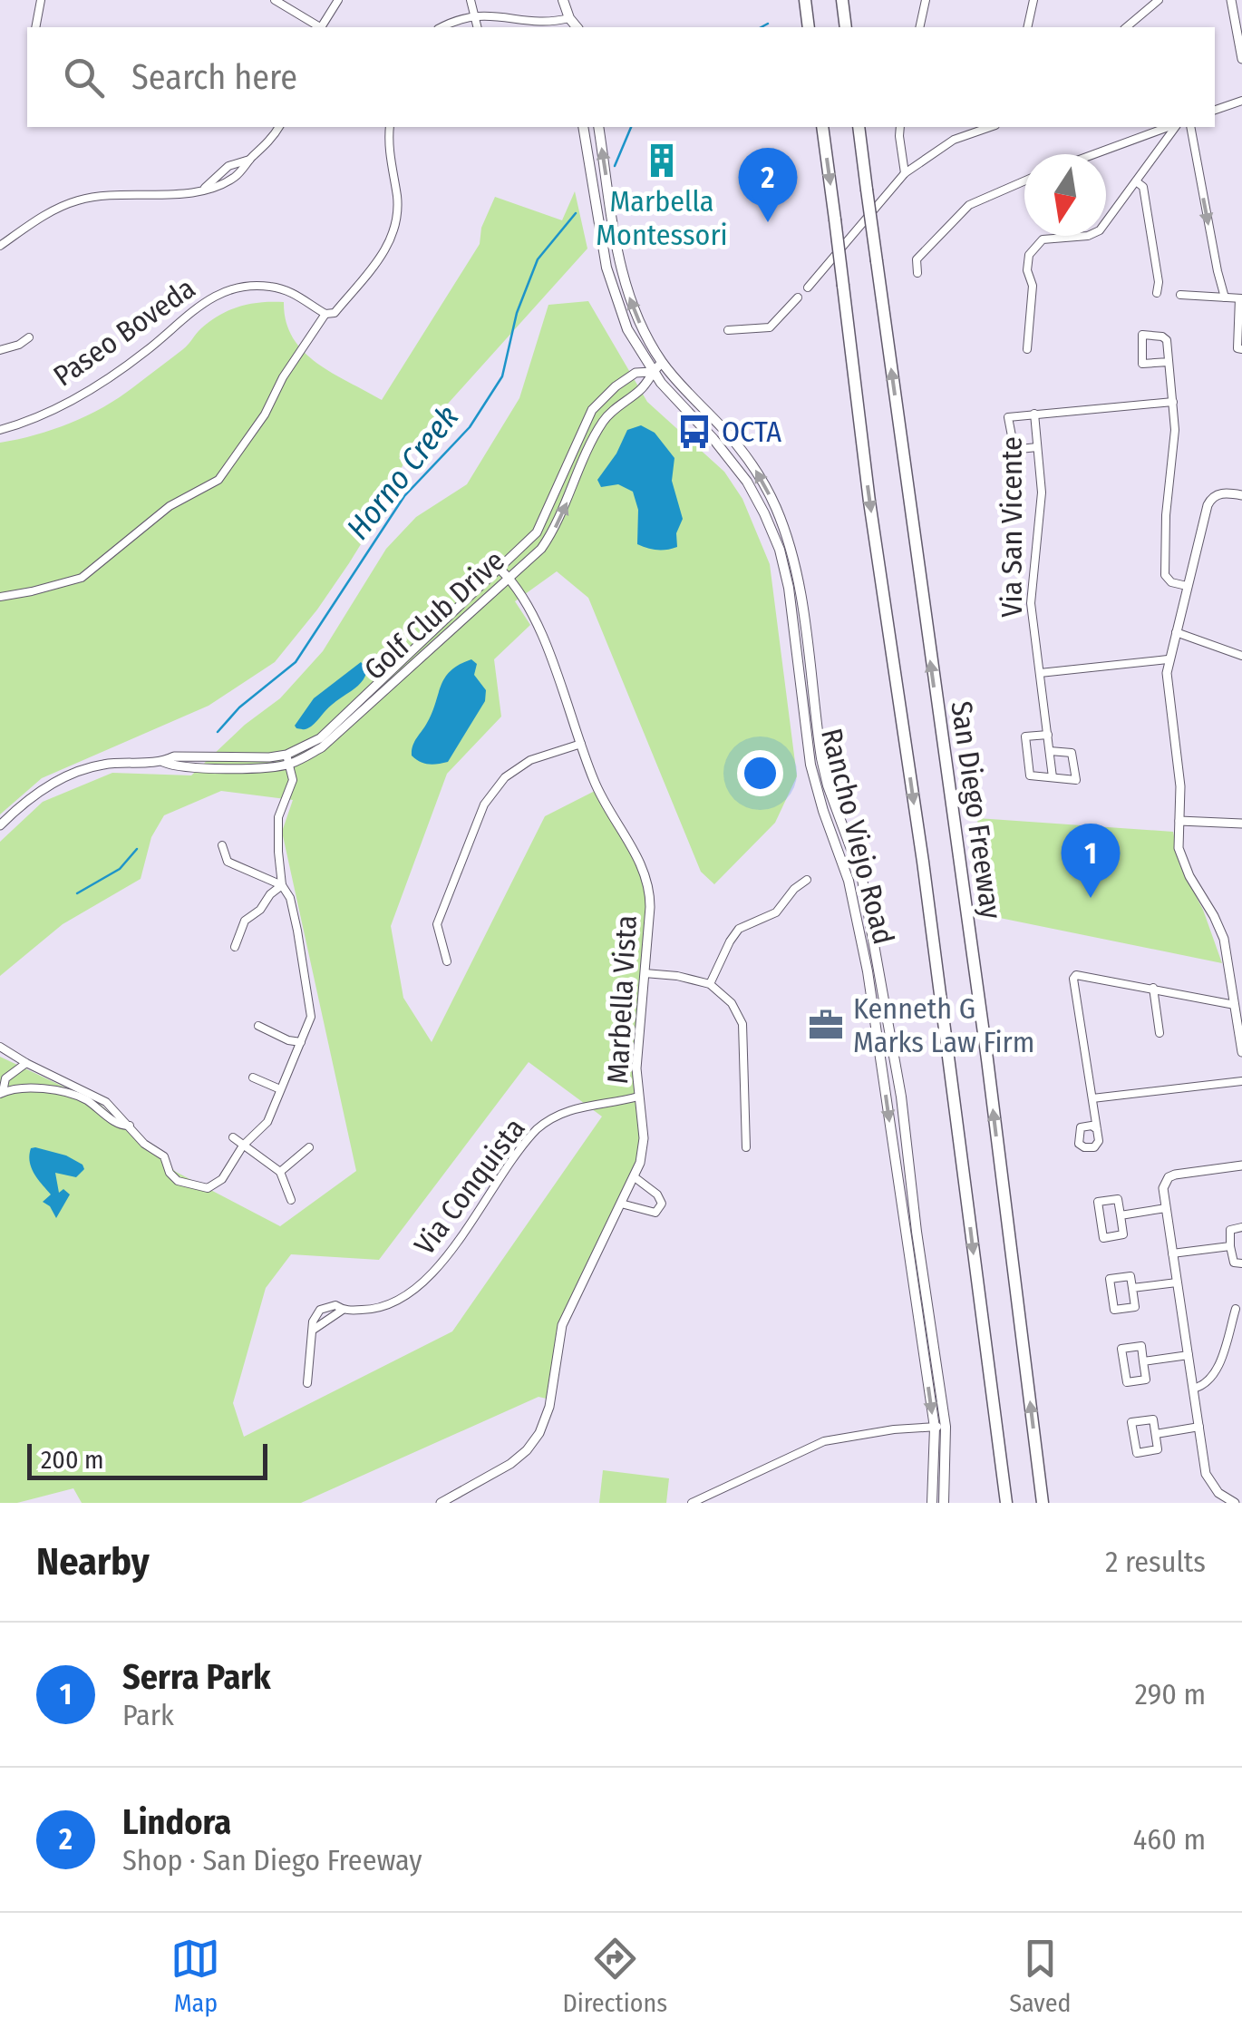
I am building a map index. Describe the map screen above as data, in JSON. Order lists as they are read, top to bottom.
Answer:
{
  "streets": {
    "highway": ["San Diego Freeway"],
    "main road": ["Rancho Viejo Road"],
    "street": [
      "Paseo Boveda",
      "Via San Vicente",
      "Golf Club Drive",
      "Marbella Vista",
      "Via Conquista"
    ]
  },
  "crossings": [
    ["Golf Club Drive", "Rancho Viejo Road"],
    ["Golf Club Drive", "Marbella Vista"],
    ["Marbella Vista", "Via Conquista"]
  ],
  "water": ["Horno Creek"],
  "places": {
    "building": ["Marbella Montessori"],
    "bus stop": ["OCTA"],
    "office": ["Kenneth G Marks Law Firm"]
  },
  "scale_bar": "200 m",
  "north": "bottom",
  "page": {
    "search": "Search here",
    "pins": ["2", "1"],
    "scale": "200 m",
    "heading": ["Nearby", "2 results"],
    "list": [
      {
        "mark": "1",
        "name": "Serra Park",
        "note": "Park",
        "value": "290 m"
      },
      {
        "mark": "2",
        "name": "Lindora",
        "note": "Shop · San Diego Freeway",
        "value": "460 m"
      }
    ],
    "nav": ["Map", "Directions", "Saved"]
  }
}
